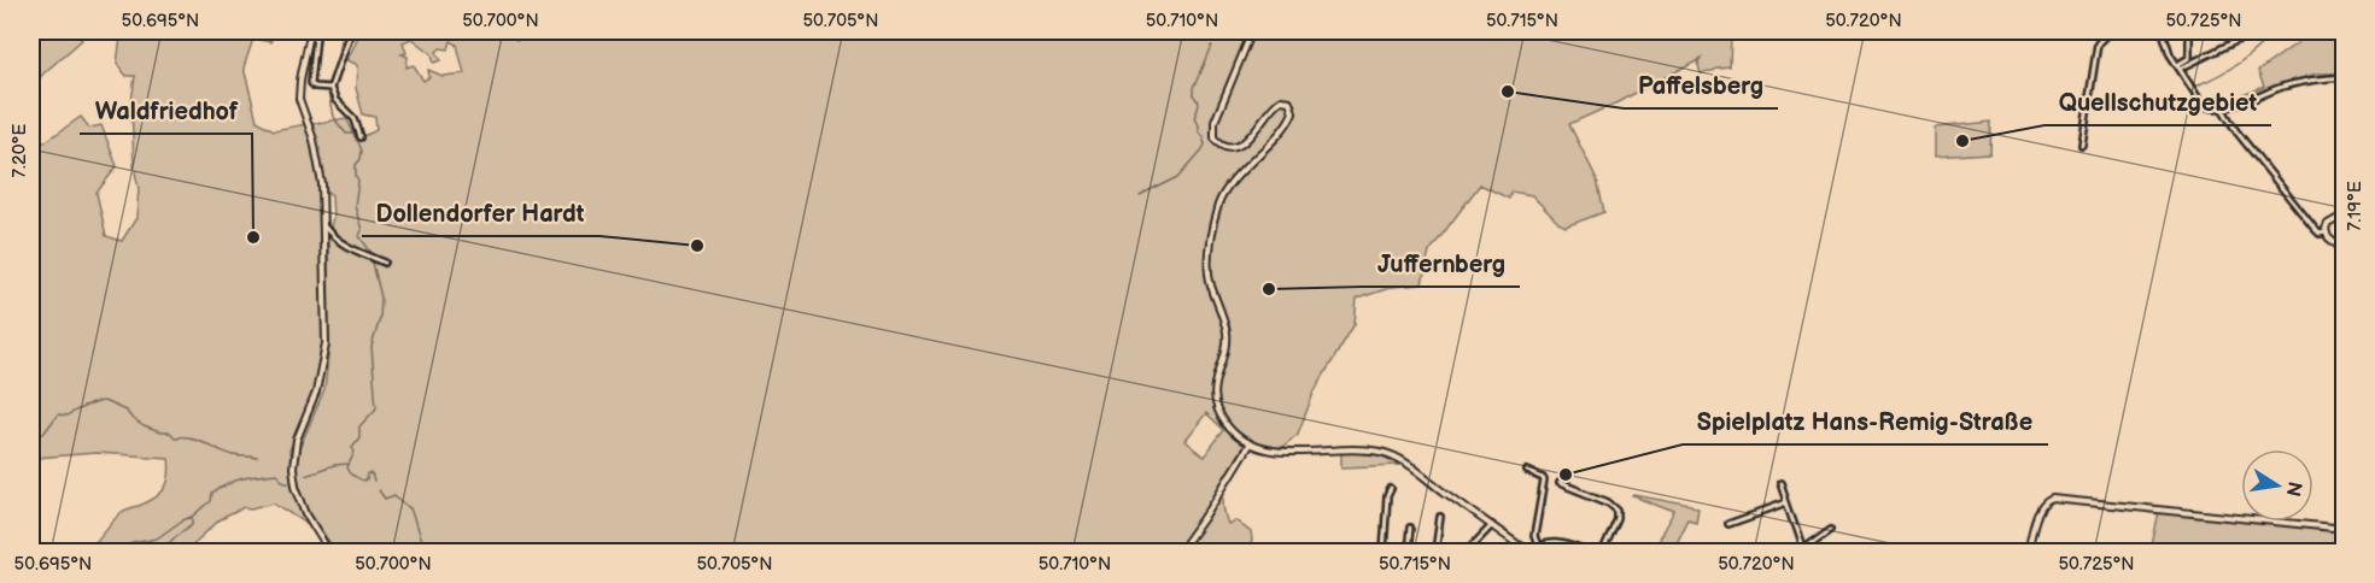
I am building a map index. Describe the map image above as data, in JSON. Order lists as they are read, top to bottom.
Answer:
{
  "places": [
    "Paffelsberg",
    "Quellschutzgebiet",
    "Waldfriedhof",
    "Dollendorfer Hardt",
    "Juffernberg",
    "Spielplatz Hans-Remig-Straße"
  ],
  "north": "right",
  "coordinates": [
    "50.695°N",
    "50.700°N",
    "50.705°N",
    "50.710°N",
    "50.715°N",
    "50.720°N",
    "50.725°N",
    "7.20°E",
    "7.19°E"
  ]
}
